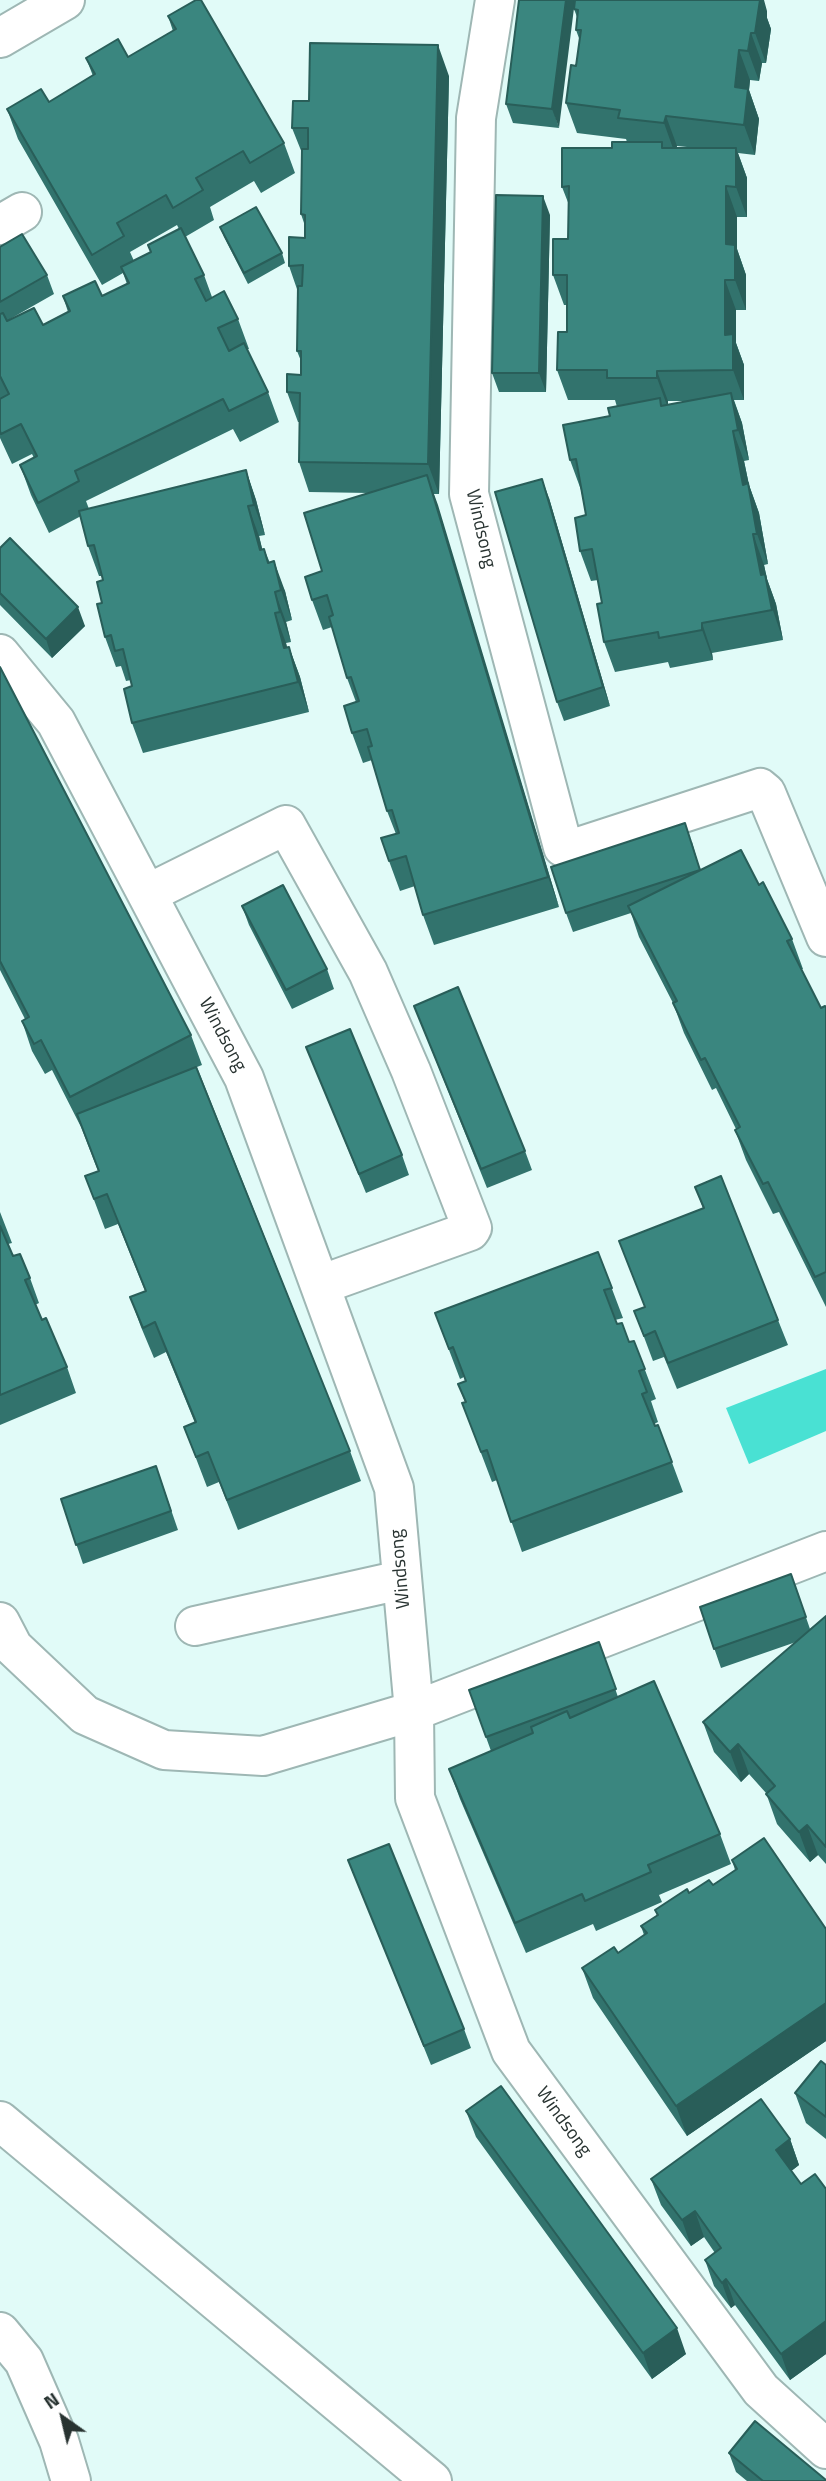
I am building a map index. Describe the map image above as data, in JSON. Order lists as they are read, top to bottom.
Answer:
{
  "streets": {
    "main road": ["Windsong"]
  },
  "north": "top left"
}
